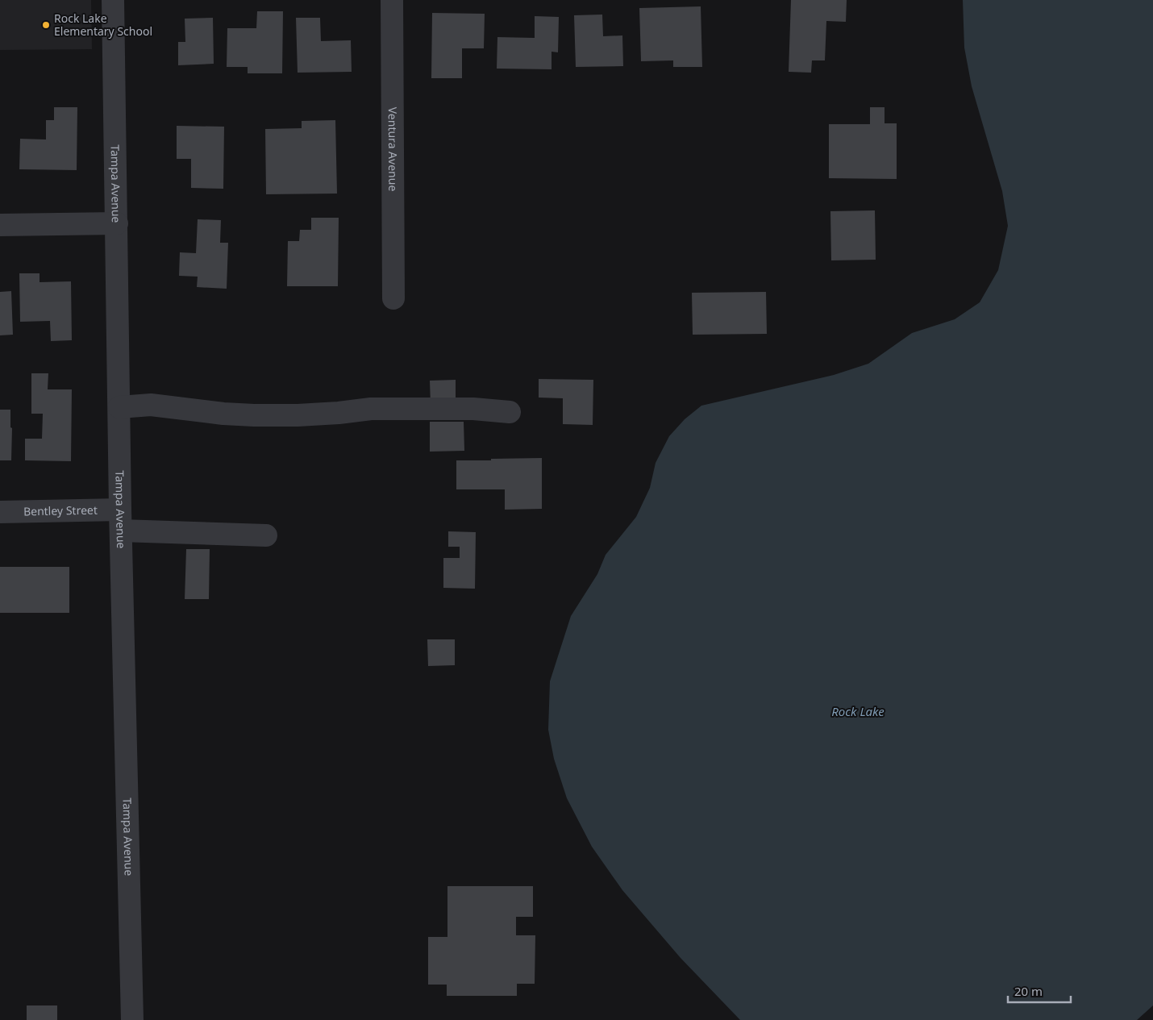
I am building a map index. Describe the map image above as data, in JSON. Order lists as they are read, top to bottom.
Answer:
{
  "streets": {
    "street": ["Ventura Avenue", "Tampa Avenue", "Bentley Street"]
  },
  "crossings": [
    ["Tampa Avenue", "Bentley Street"]
  ],
  "water": ["Rock Lake"],
  "places": ["Rock Lake Elementary School"],
  "scale_bar": "20 m"
}
